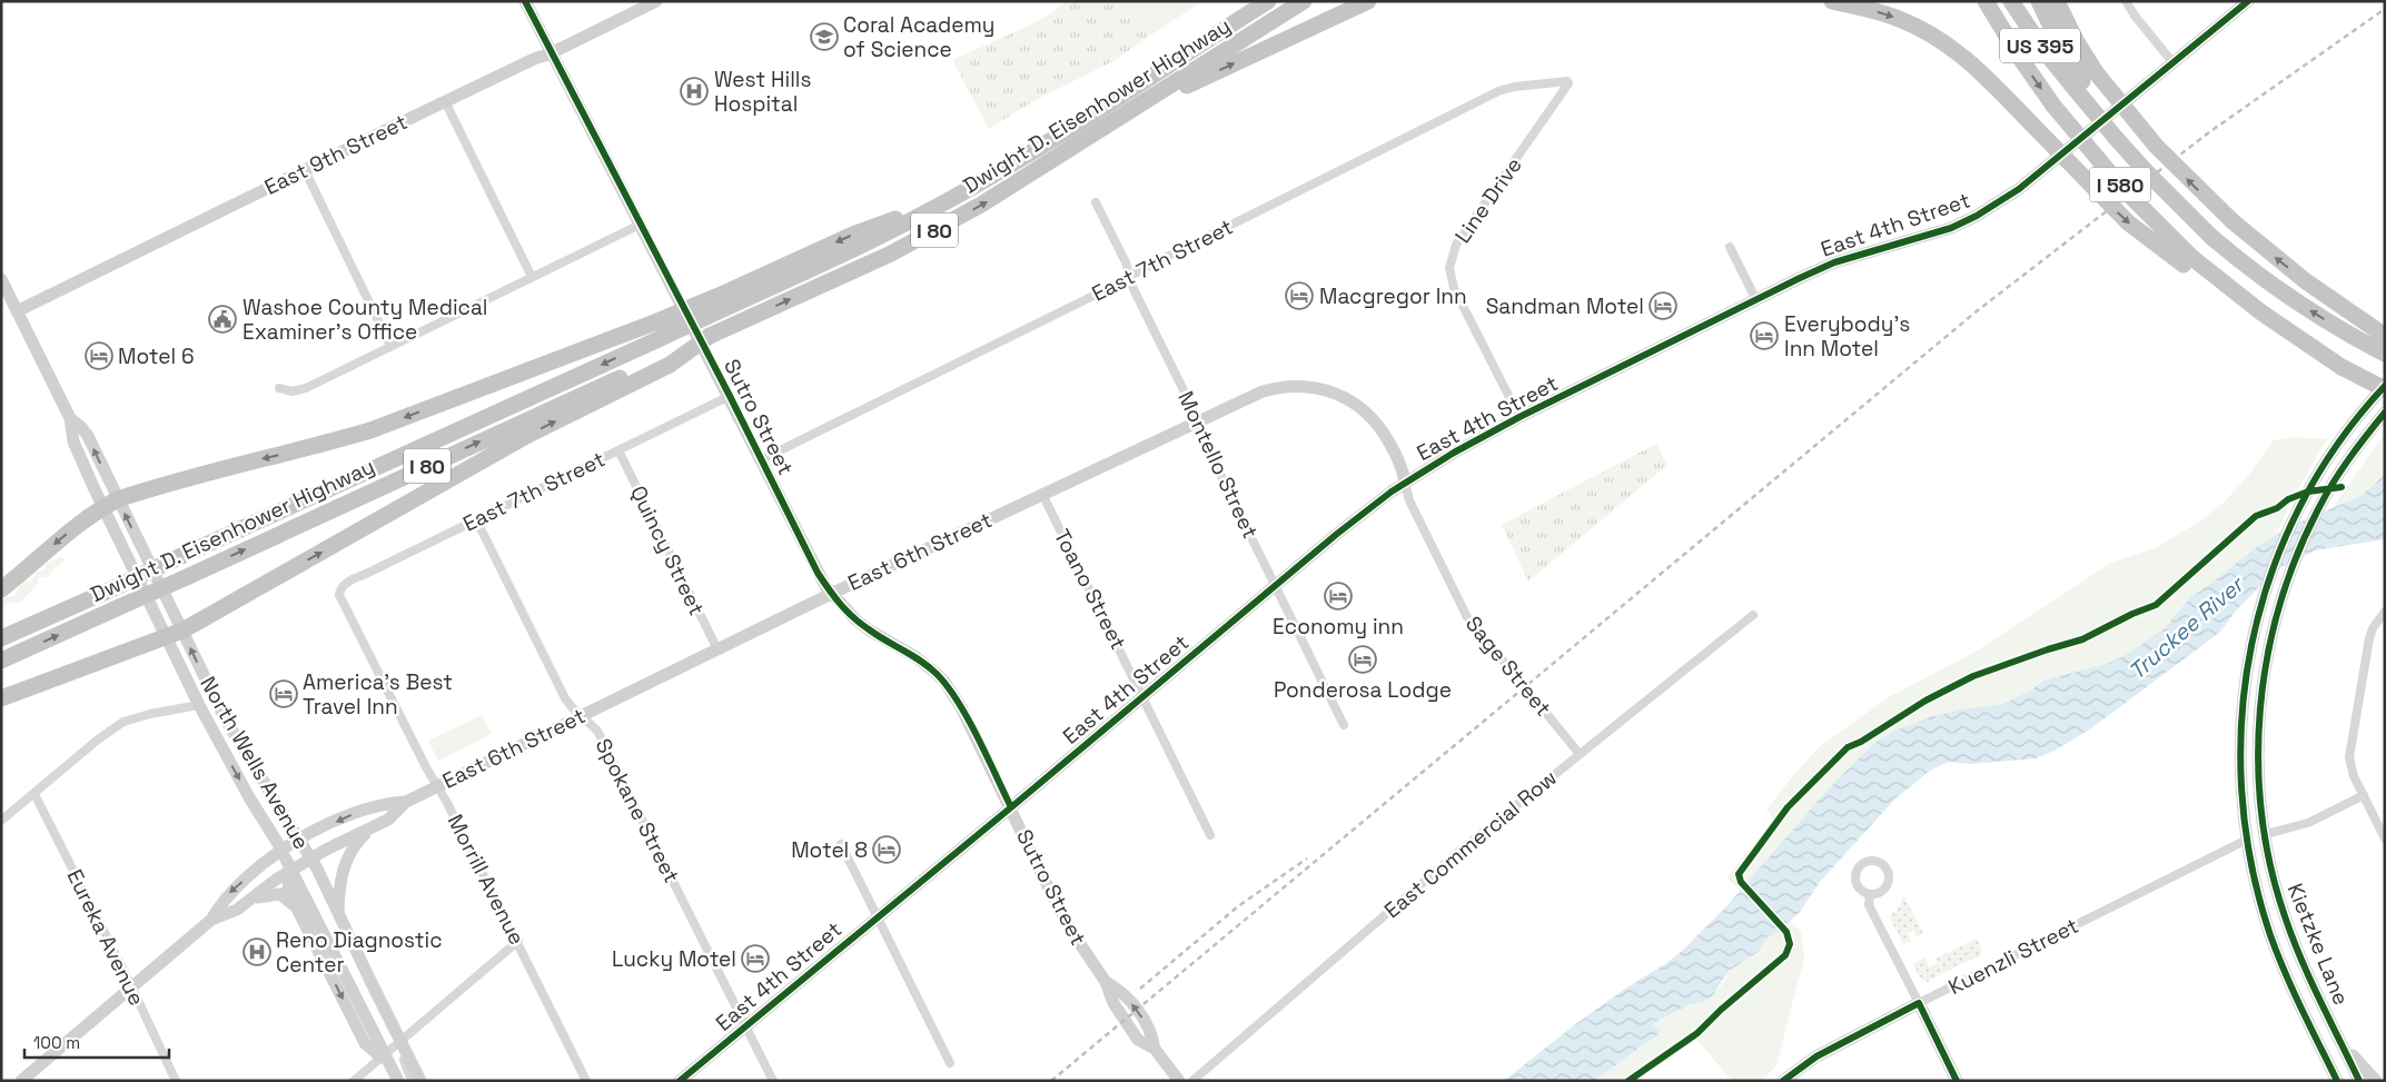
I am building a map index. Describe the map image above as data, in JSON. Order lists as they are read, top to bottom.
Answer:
{
  "streets": {
    "highway": [
      "US 395",
      "Dwight D. Eisenhower Highway",
      "I 580",
      "I 80"
    ],
    "main road": [
      "East 9th Street",
      "East 4th Street",
      "Sutro Street",
      "East 6th Street",
      "North Wells Avenue",
      "Kietzke Lane",
      "Kuenzli Street"
    ],
    "street": [
      "Line Drive",
      "East 7th Street",
      "Montello Street",
      "Quincy Street",
      "Toano Street",
      "Sage Street",
      "Spokane Street",
      "East Commercial Row",
      "Morrill Avenue",
      "Eureka Avenue"
    ]
  },
  "crossings": [
    ["US 395", "I 580"],
    ["East 9th Street", "Sutro Street"],
    ["East 9th Street", "North Wells Avenue"],
    ["Line Drive", "East 4th Street"],
    ["Line Drive", "East 7th Street"],
    ["East 4th Street", "Sutro Street"],
    ["East 4th Street", "Montello Street"],
    ["East 4th Street", "East 6th Street"],
    ["East 4th Street", "Toano Street"],
    ["East 4th Street", "Sage Street"],
    ["East 4th Street", "Spokane Street"],
    ["East 7th Street", "Sutro Street"],
    ["East 7th Street", "Montello Street"],
    ["East 7th Street", "Quincy Street"],
    ["East 7th Street", "Spokane Street"],
    ["East 7th Street", "Morrill Avenue"],
    ["Sutro Street", "East 6th Street"],
    ["Montello Street", "East 6th Street"],
    ["Quincy Street", "East 6th Street"],
    ["East 6th Street", "Toano Street"],
    ["East 6th Street", "Sage Street"],
    ["East 6th Street", "North Wells Avenue"],
    ["East 6th Street", "Spokane Street"],
    ["East 6th Street", "Morrill Avenue"],
    ["East 6th Street", "Eureka Avenue"],
    ["Sage Street", "East Commercial Row"],
    ["Kietzke Lane", "Kuenzli Street"]
  ],
  "water": ["Truckee River"],
  "places": {
    "school or university": ["Coral Academy of Science"],
    "hospital": ["West Hills Hospital", "Reno Diagnostic Center"],
    "hotel": [
      "Macgregor Inn",
      "Sandman Motel",
      "Everybody's Inn Motel",
      "Motel 6",
      "Economy inn",
      "Ponderosa Lodge",
      "America's Best Travel Inn",
      "Motel 8",
      "Lucky Motel"
    ],
    "public building": ["Washoe County Medical Examiner’s Office"]
  },
  "scale_bar": "100 m"
}
